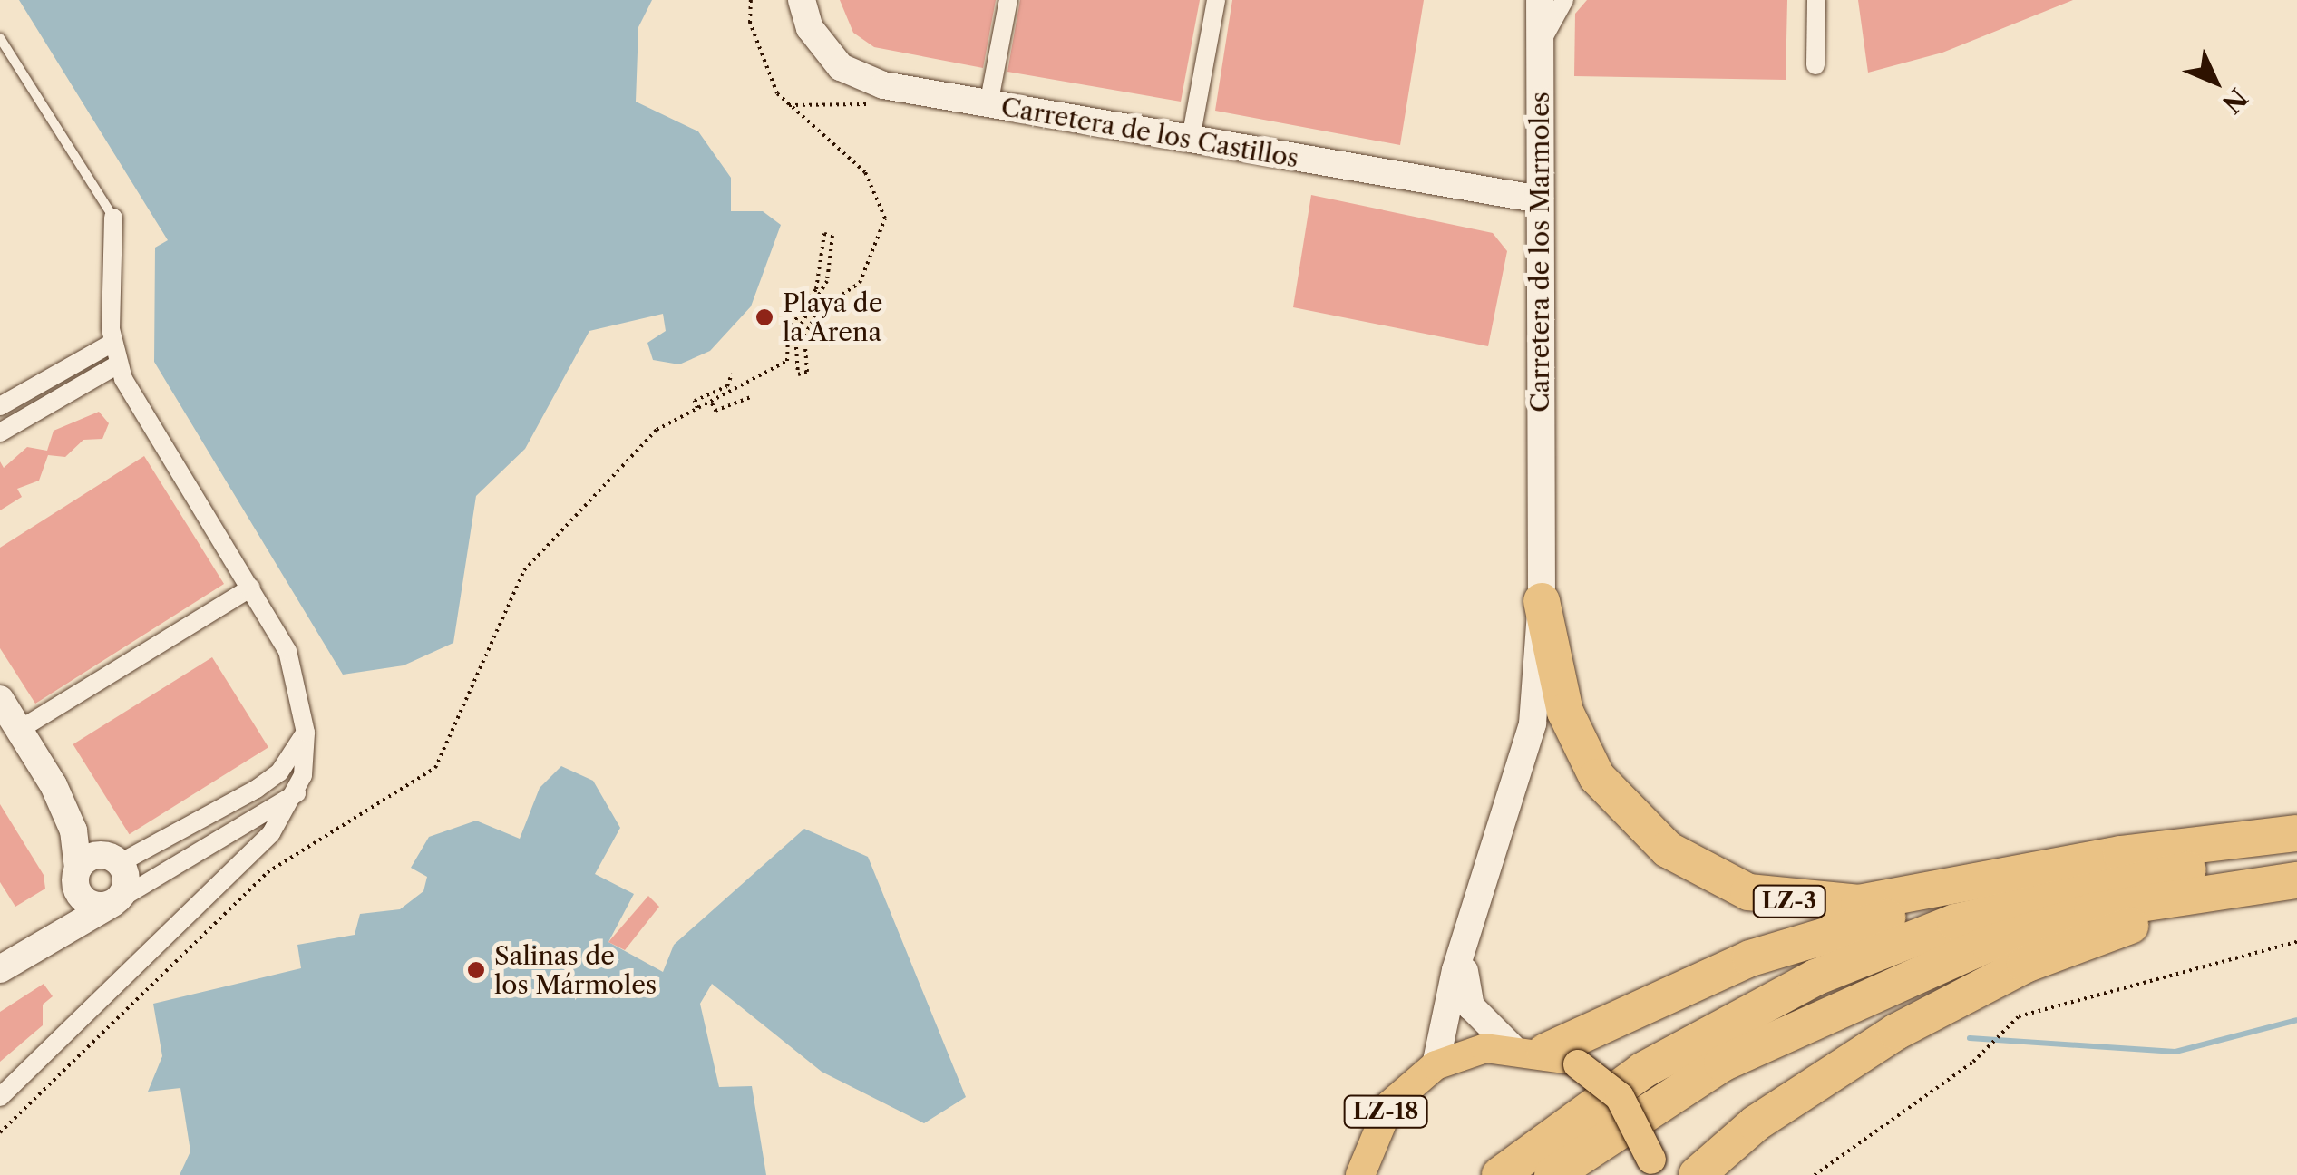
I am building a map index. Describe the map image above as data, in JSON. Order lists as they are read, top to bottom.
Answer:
{
  "streets": {
    "highway": ["LZ-3"],
    "main road": ["Carretera de los Castillos", "Carretera de los Marmoles", "LZ-18"]
  },
  "crossings": [
    ["Carretera de los Castillos", "Carretera de los Marmoles"],
    ["Carretera de los Marmoles", "LZ-3"],
    ["Carretera de los Marmoles", "LZ-18"],
    ["LZ-3", "LZ-18"]
  ],
  "places": ["Playa de la Arena", "Salinas de los Mármoles"],
  "north": "bottom right"
}
